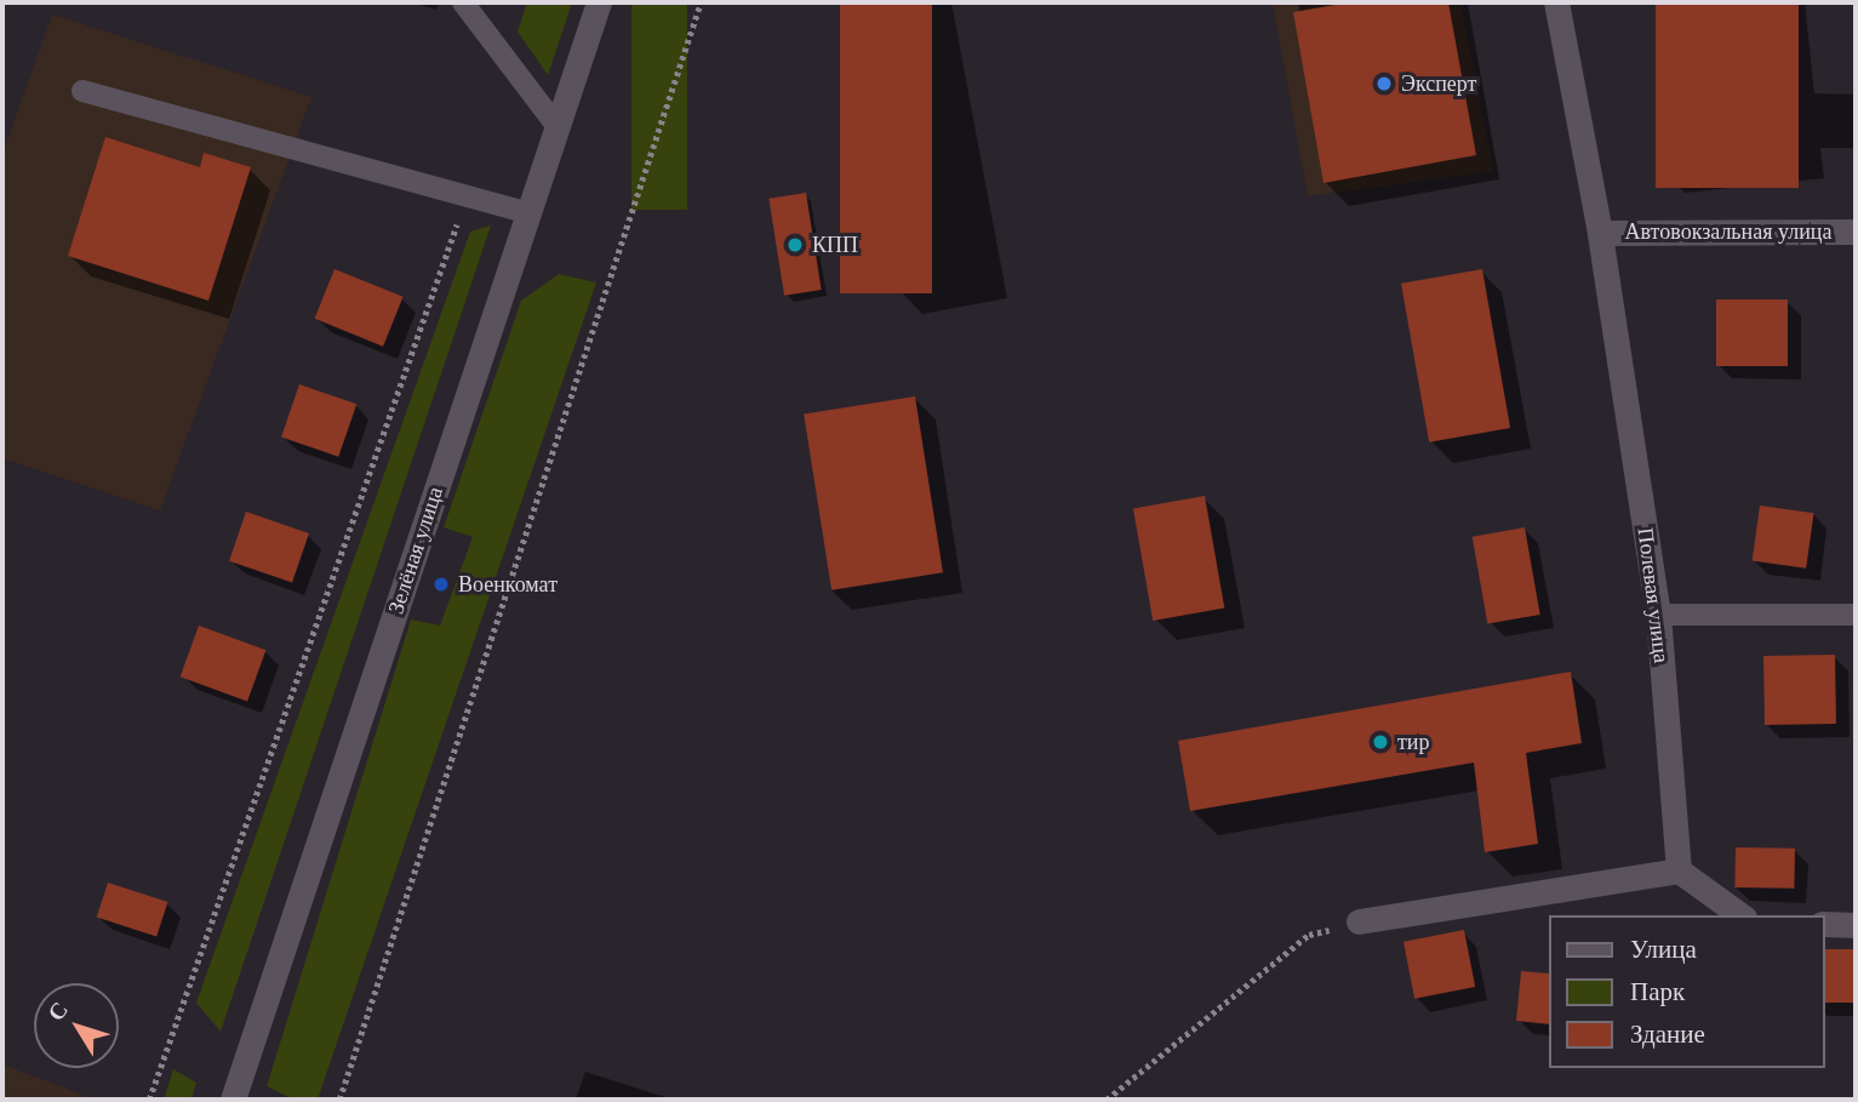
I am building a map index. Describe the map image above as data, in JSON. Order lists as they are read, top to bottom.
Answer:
{
  "streets": {
    "street": ["Автовокзальная улица", "Зелёная улица", "Полевая улица"]
  },
  "crossings": [
    ["Автовокзальная улица", "Полевая улица"]
  ],
  "places": [
    "Эксперт",
    "КПП",
    "Военкомат",
    "тир"
  ],
  "legend": ["Улица", "Парк", "Здание"],
  "north": "top left"
}
